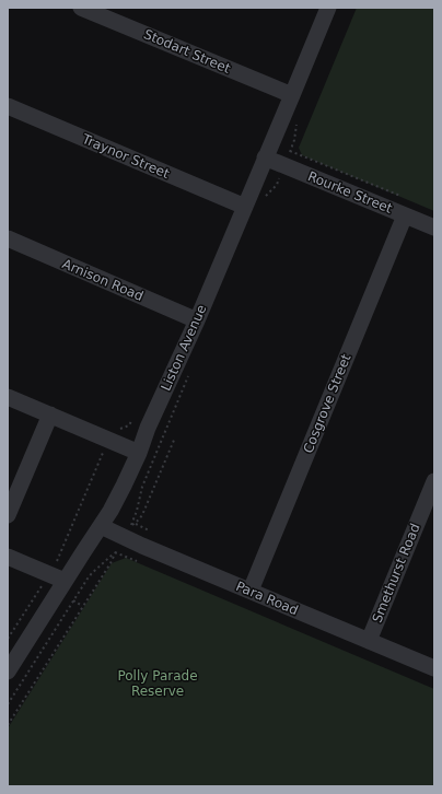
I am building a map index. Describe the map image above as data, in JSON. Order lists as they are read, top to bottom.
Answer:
{
  "streets": {
    "street": [
      "Stodart Street",
      "Traynor Street",
      "Rourke Street",
      "Arnison Road",
      "Liston Avenue",
      "Cosgrove Street",
      "Smethurst Road",
      "Para Road"
    ]
  },
  "crossings": [
    ["Stodart Street", "Liston Avenue"],
    ["Traynor Street", "Liston Avenue"],
    ["Rourke Street", "Liston Avenue"],
    ["Rourke Street", "Cosgrove Street"],
    ["Arnison Road", "Liston Avenue"],
    ["Liston Avenue", "Para Road"],
    ["Cosgrove Street", "Para Road"],
    ["Smethurst Road", "Para Road"]
  ],
  "parks": ["Polly Parade Reserve"]
}
